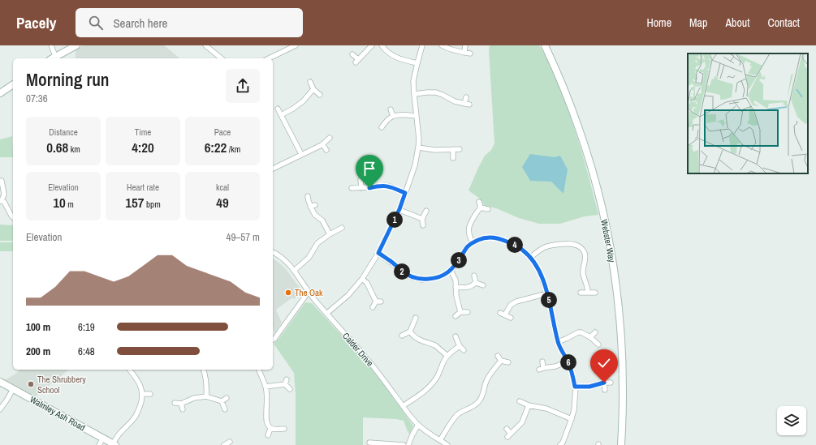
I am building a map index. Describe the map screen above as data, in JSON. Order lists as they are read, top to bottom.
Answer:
{
  "streets": {
    "street": ["Webster Way", "Calder Drive", "Walmley Ash Road"]
  },
  "places": ["The Oak", "The Shrubbery School"],
  "page": {
    "header": "Pacely",
    "search": "Search here",
    "nav": [
      "Home",
      "Map",
      "About",
      "Contact"
    ],
    "heading": ["Morning run", "07:36"],
    "stats": [
      ["Distance", "0.68 km"],
      ["Time", "4:20"],
      ["Pace", "6:22 /km"],
      ["Elevation", "10 m"],
      ["Heart rate", "157 bpm"],
      ["kcal", "49"]
    ],
    "pins": [
      "1",
      "4",
      "3",
      "2",
      "5",
      "6"
    ],
    "chart": ["Elevation", "49–57 m"],
    "list": [
      {
        "name": "100 m",
        "note": "6:19"
      },
      {
        "name": "200 m",
        "note": "6:48"
      }
    ]
  }
}
